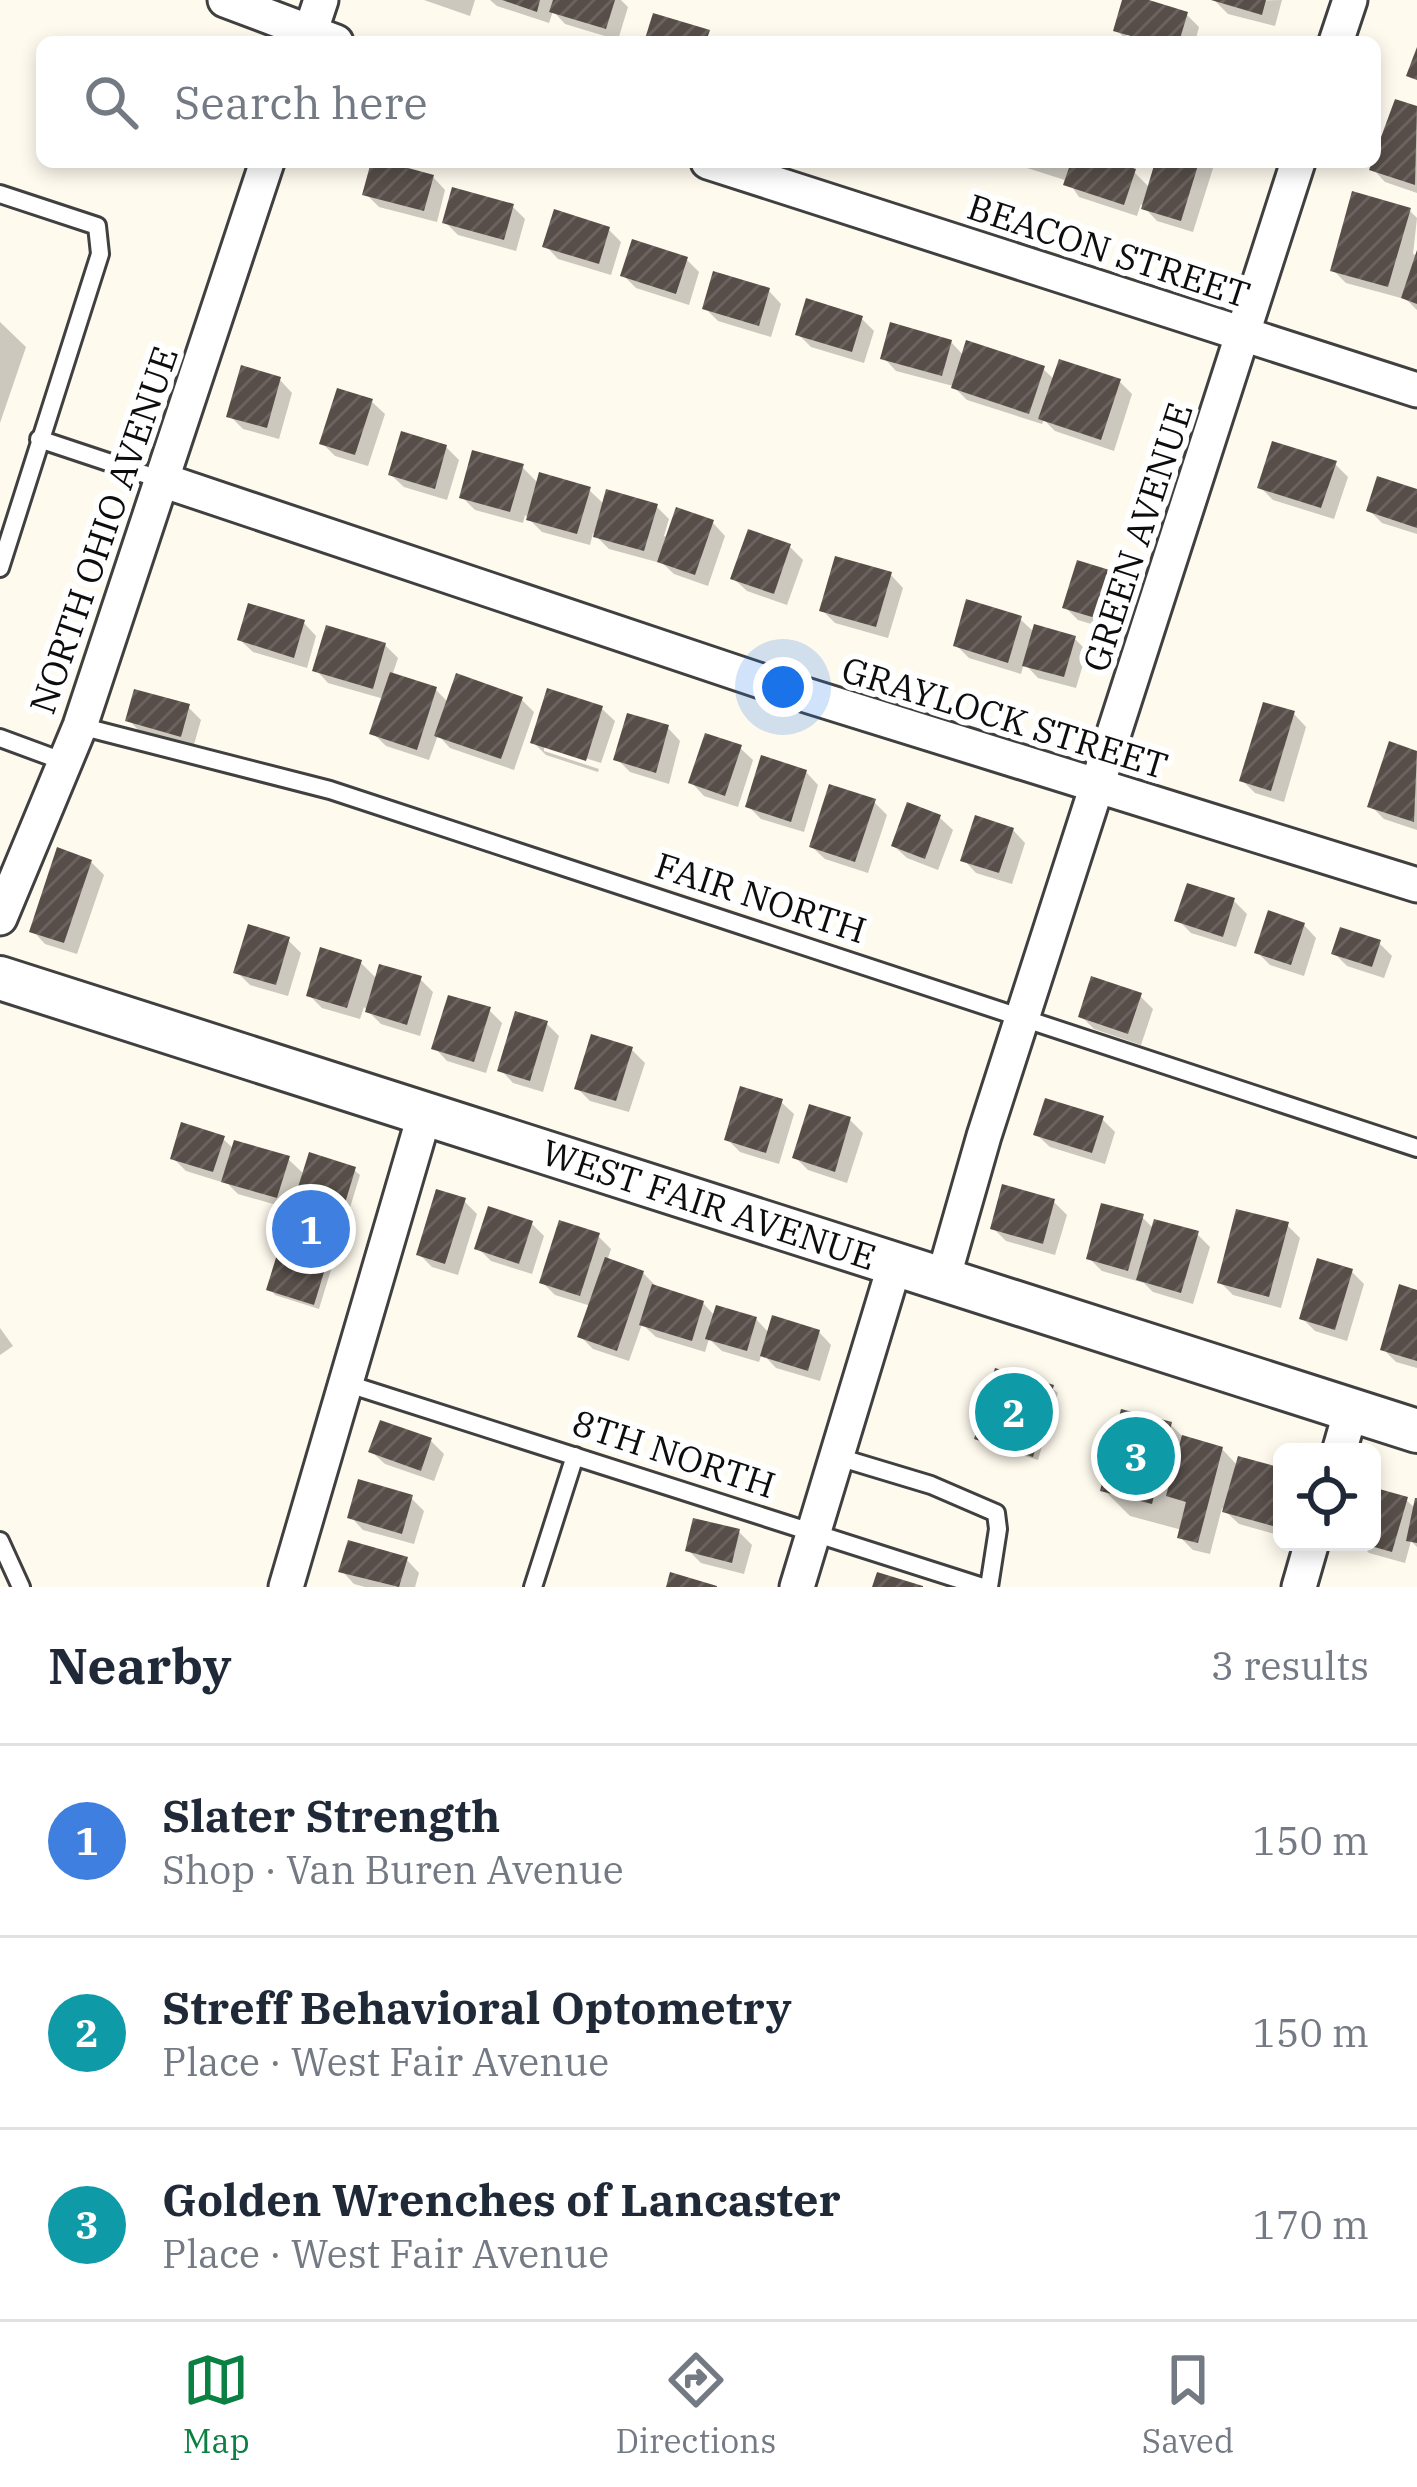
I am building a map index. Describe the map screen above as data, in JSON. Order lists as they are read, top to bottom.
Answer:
{
  "streets": {
    "street": [
      "BEACON STREET",
      "NORTH OHIO AVENUE",
      "GREEN AVENUE",
      "GRAYLOCK STREET",
      "WEST FAIR AVENUE"
    ],
    "lane": ["FAIR NORTH", "8TH NORTH"]
  },
  "crossings": [
    ["BEACON STREET", "GREEN AVENUE"],
    ["NORTH OHIO AVENUE", "GRAYLOCK STREET"],
    ["NORTH OHIO AVENUE", "FAIR NORTH"],
    ["GREEN AVENUE", "GRAYLOCK STREET"],
    ["GREEN AVENUE", "FAIR NORTH"],
    ["GREEN AVENUE", "WEST FAIR AVENUE"]
  ],
  "page": {
    "search": "Search here",
    "pins": ["1", "2", "3"],
    "heading": ["Nearby", "3 results"],
    "list": [
      {
        "mark": "1",
        "name": "Slater Strength",
        "note": "Shop · Van Buren Avenue",
        "value": "150 m"
      },
      {
        "mark": "2",
        "name": "Streff Behavioral Optometry",
        "note": "Place · West Fair Avenue",
        "value": "150 m"
      },
      {
        "mark": "3",
        "name": "Golden Wrenches of Lancaster",
        "note": "Place · West Fair Avenue",
        "value": "170 m"
      }
    ],
    "nav": ["Map", "Directions", "Saved"]
  }
}
